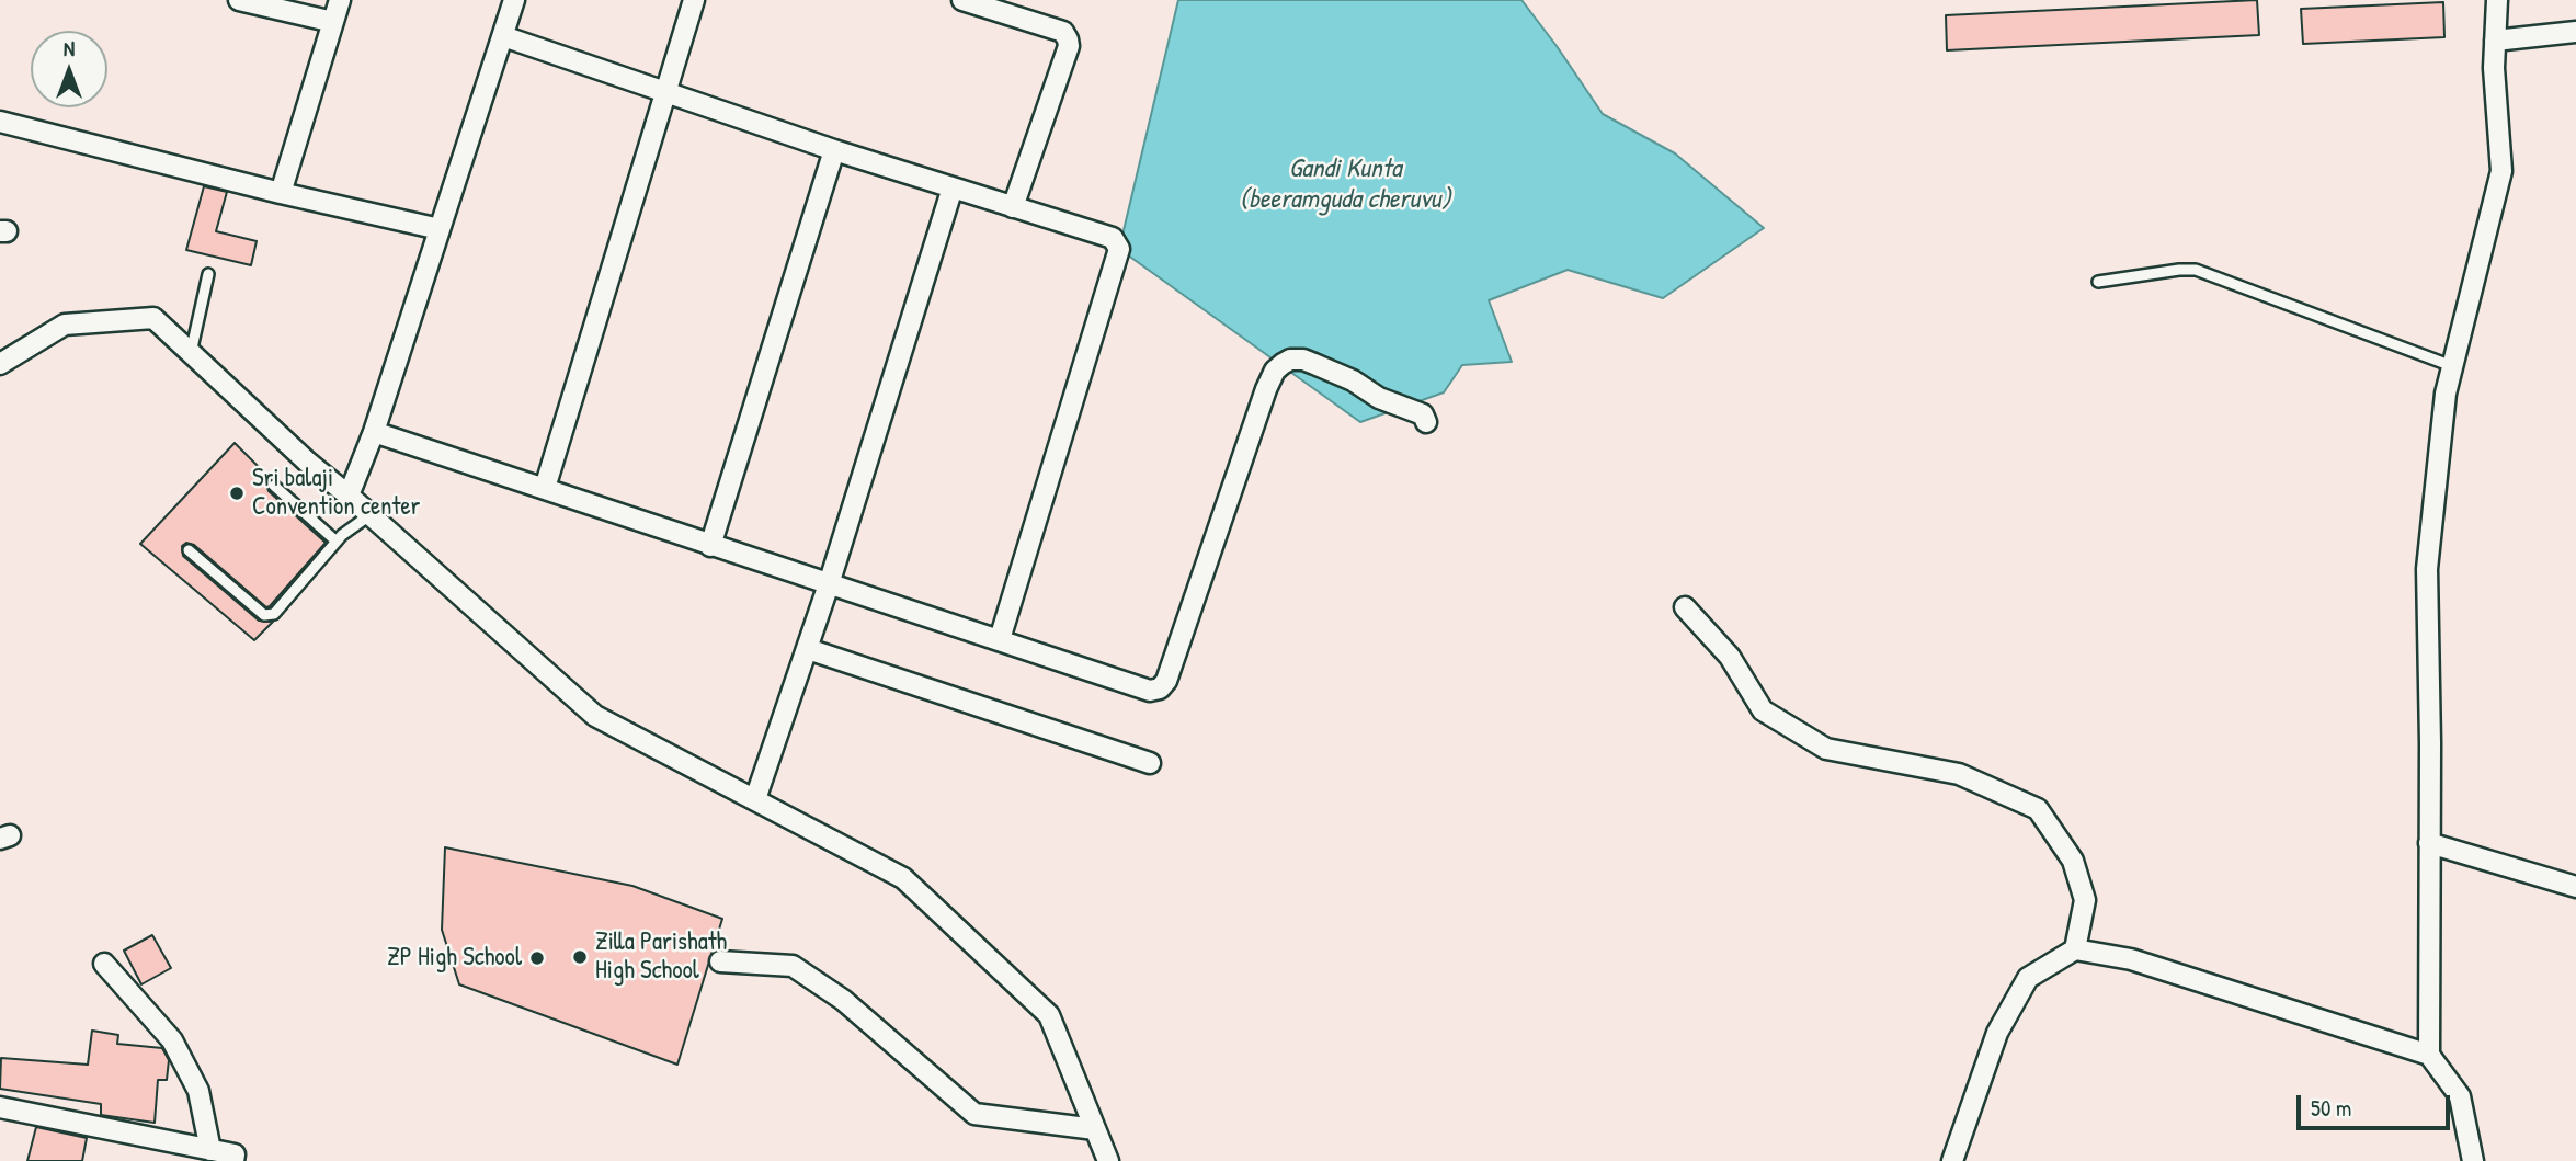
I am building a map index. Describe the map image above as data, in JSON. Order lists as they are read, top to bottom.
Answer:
{
  "water": ["Gandi Kunta (beeramguda cheruvu)"],
  "places": ["Sri balaji Convention center", "Zilla Parishath High School", "ZP High School"],
  "scale_bar": "50 m",
  "north": "top"
}
